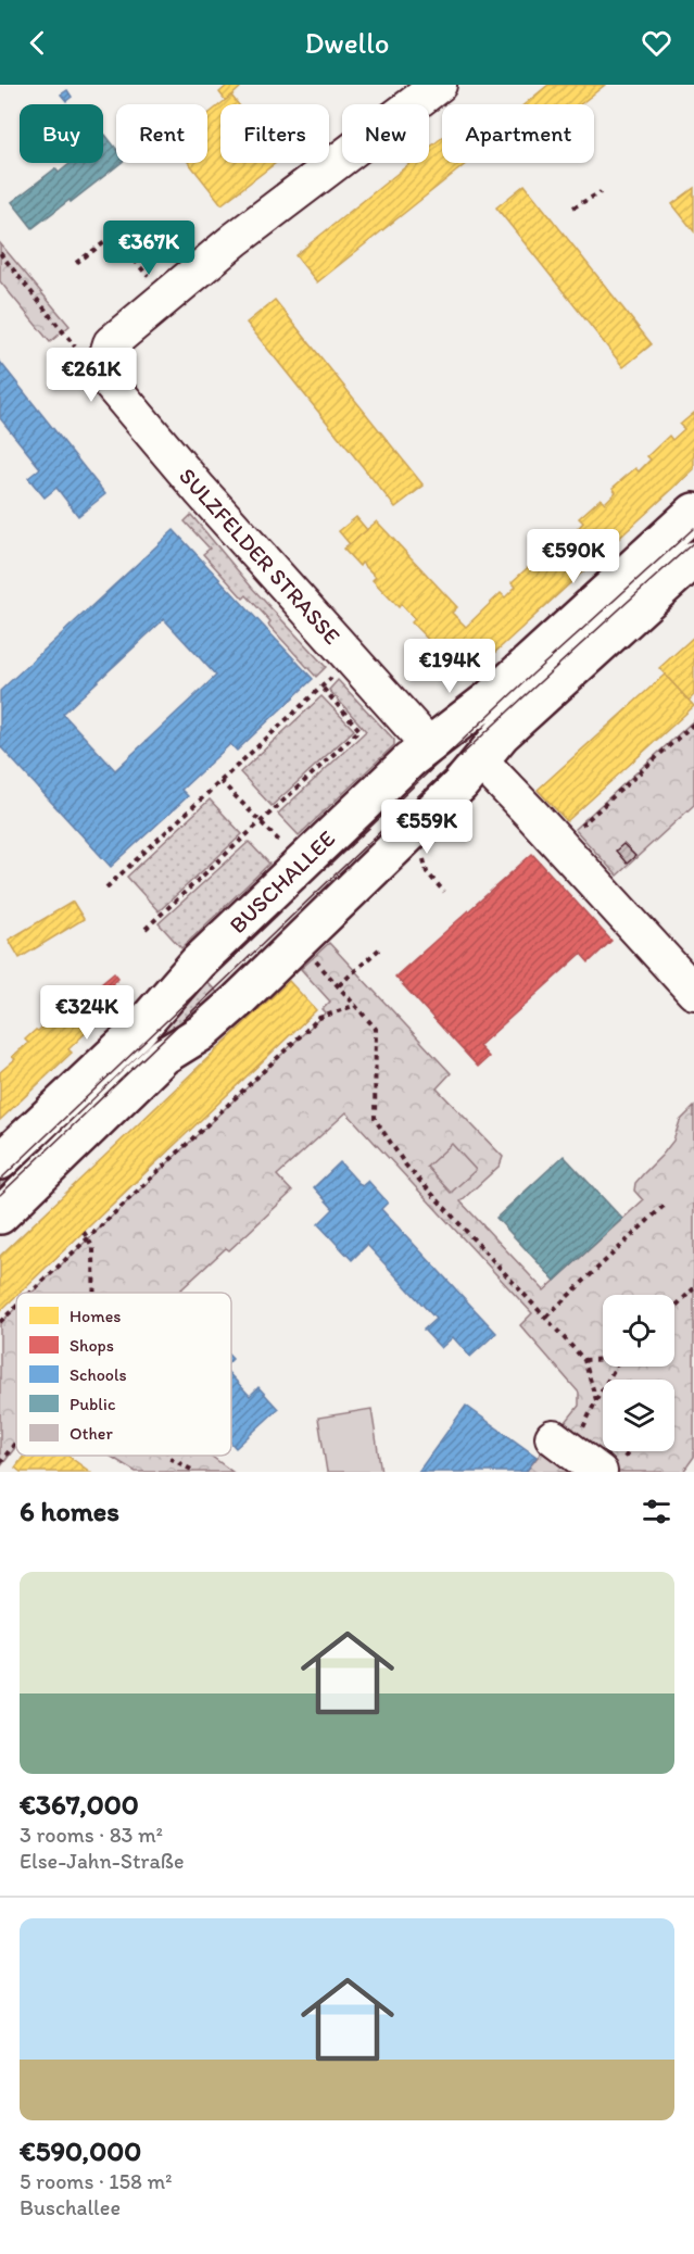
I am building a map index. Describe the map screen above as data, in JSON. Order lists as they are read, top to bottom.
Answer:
{
  "streets": {
    "main road": ["BUSCHALLEE"],
    "street": ["SULZFELDER STRASSE"]
  },
  "crossings": [
    ["SULZFELDER STRASSE", "BUSCHALLEE"]
  ],
  "legend": [
    "Homes",
    "Shops",
    "Schools",
    "Public",
    "Other"
  ],
  "page": {
    "header": "Dwello",
    "chip": [
      "Buy",
      "Rent",
      "Filters",
      "New",
      "Apartment"
    ],
    "price": [
      "€367K",
      "€261K",
      "€590K",
      "€194K",
      "€559K",
      "€324K"
    ],
    "heading": "6 homes",
    "list": [
      {
        "name": "€367,000",
        "note": "3 rooms · 83 m² · Else-Jahn-Straße"
      },
      {
        "name": "€590,000",
        "note": "5 rooms · 158 m² · Buschallee"
      }
    ]
  }
}
